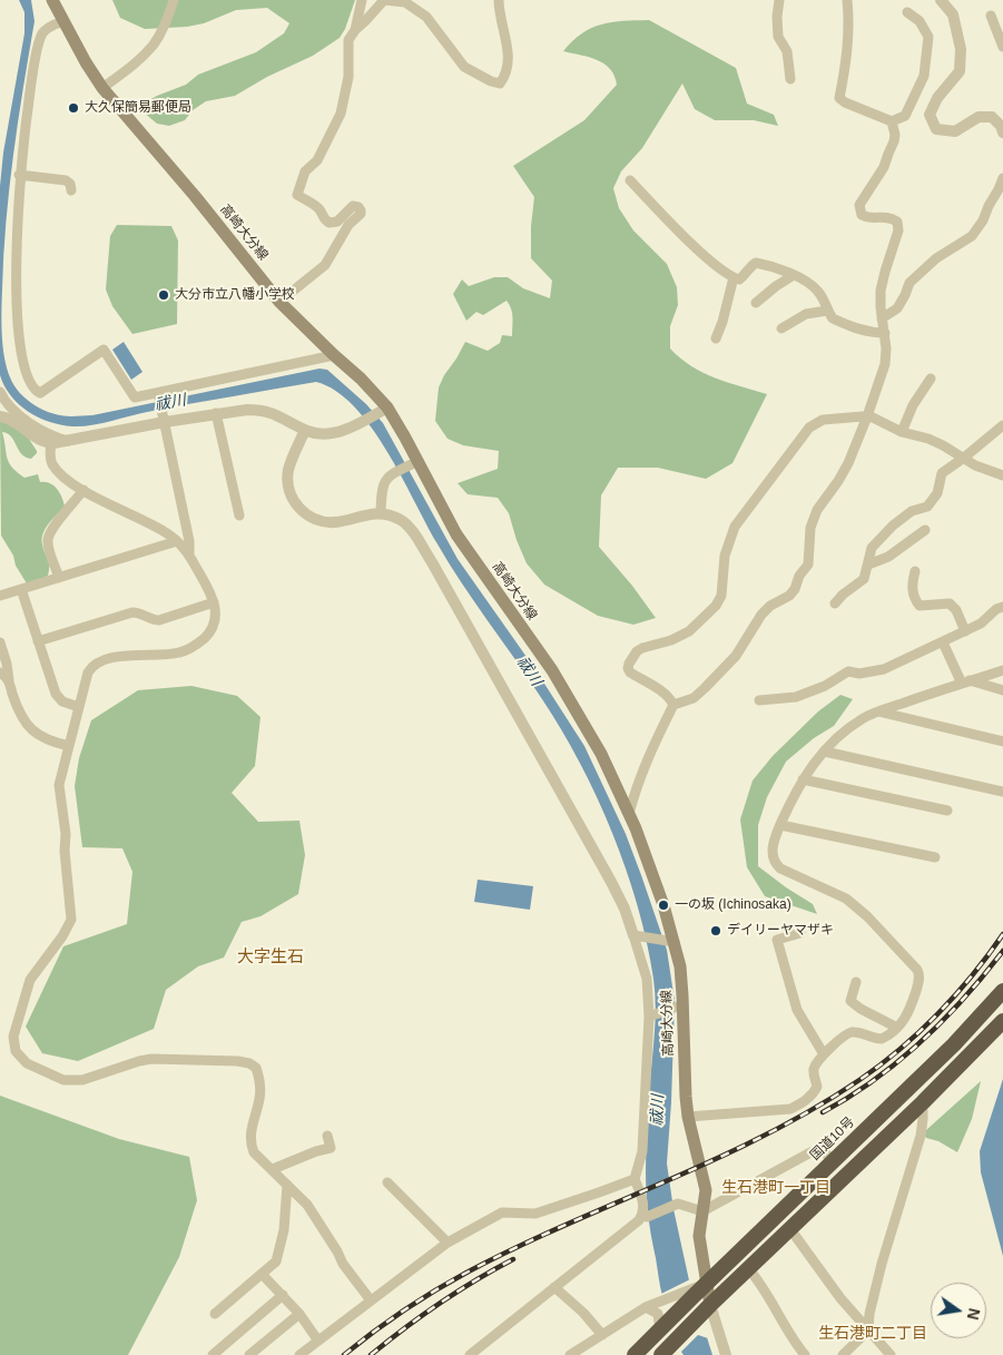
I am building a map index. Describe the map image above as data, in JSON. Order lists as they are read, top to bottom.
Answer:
{
  "streets": {
    "highway": ["国道10号"],
    "main road": ["高崎大分線"]
  },
  "crossings": [
    ["高崎大分線", "国道10号"]
  ],
  "districts": ["大字生石", "生石港町一丁目", "生石港町二丁目"],
  "water": ["祓川"],
  "places": [
    "大久保簡易郵便局",
    "大分市立八幡小学校",
    "一の坂 (Ichinosaka)",
    "デイリーヤマザキ"
  ],
  "north": "right"
}
